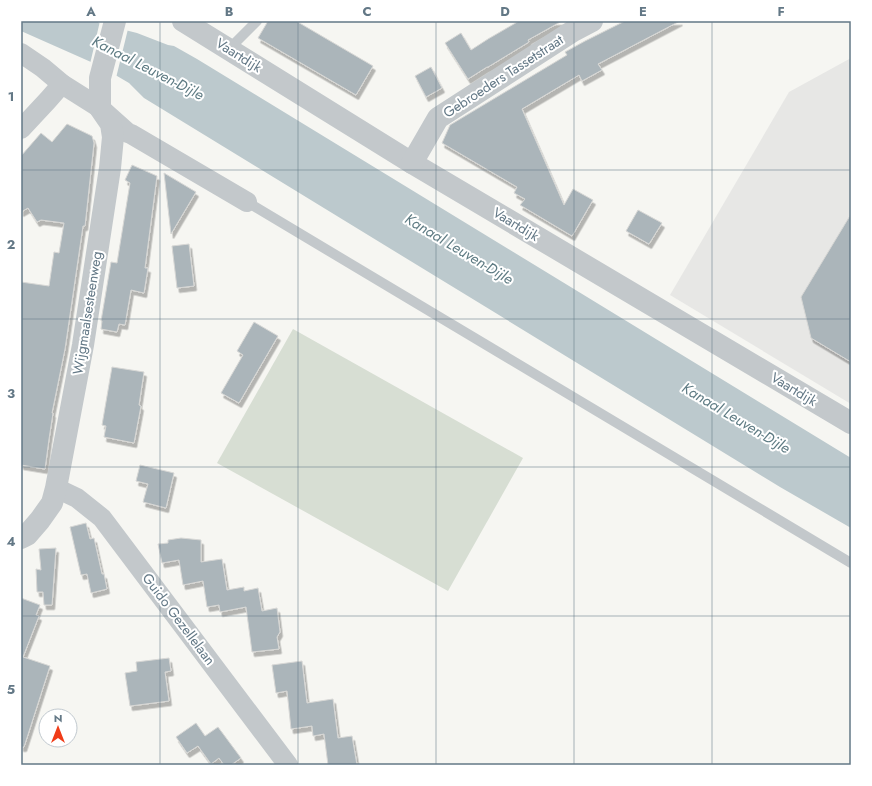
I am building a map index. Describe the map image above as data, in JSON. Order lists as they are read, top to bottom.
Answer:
{
  "streets": {
    "street": [
      "Vaartdijk",
      "Gebroeders Tassetstraat",
      "Wijgmaalsesteenweg",
      "Guido Gezellelaan"
    ]
  },
  "crossings": [
    ["Vaartdijk", "Gebroeders Tassetstraat"],
    ["Wijgmaalsesteenweg", "Guido Gezellelaan"]
  ],
  "water": ["Kanaal Leuven-Dijle"],
  "north": "top",
  "grid": {
    "columns": [
      "A",
      "B",
      "C",
      "D",
      "E",
      "F"
    ],
    "rows": [
      "1",
      "2",
      "3",
      "4",
      "5"
    ]
  }
}
